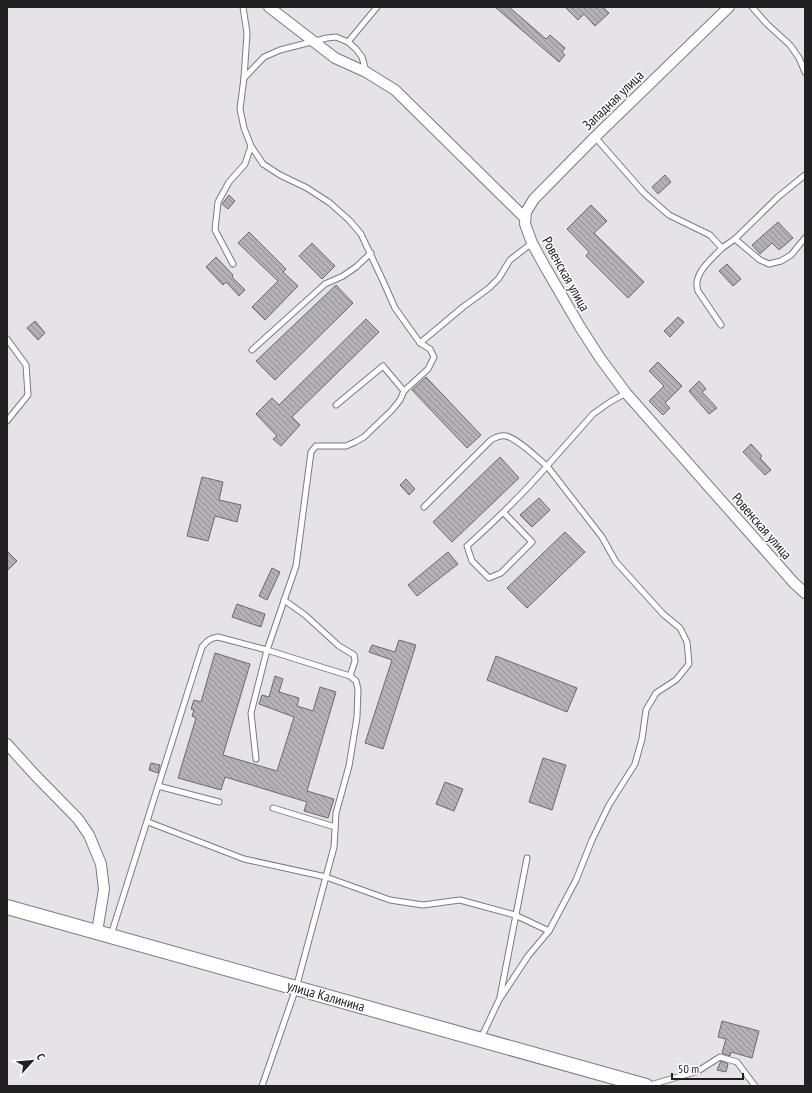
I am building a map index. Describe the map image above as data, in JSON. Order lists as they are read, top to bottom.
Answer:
{
  "streets": {
    "main road": ["улица Калинина"],
    "street": ["Западная улица", "Ровенская улица"]
  },
  "crossings": [
    ["Западная улица", "Ровенская улица"]
  ],
  "scale_bar": "50 m",
  "north": "top right"
}
